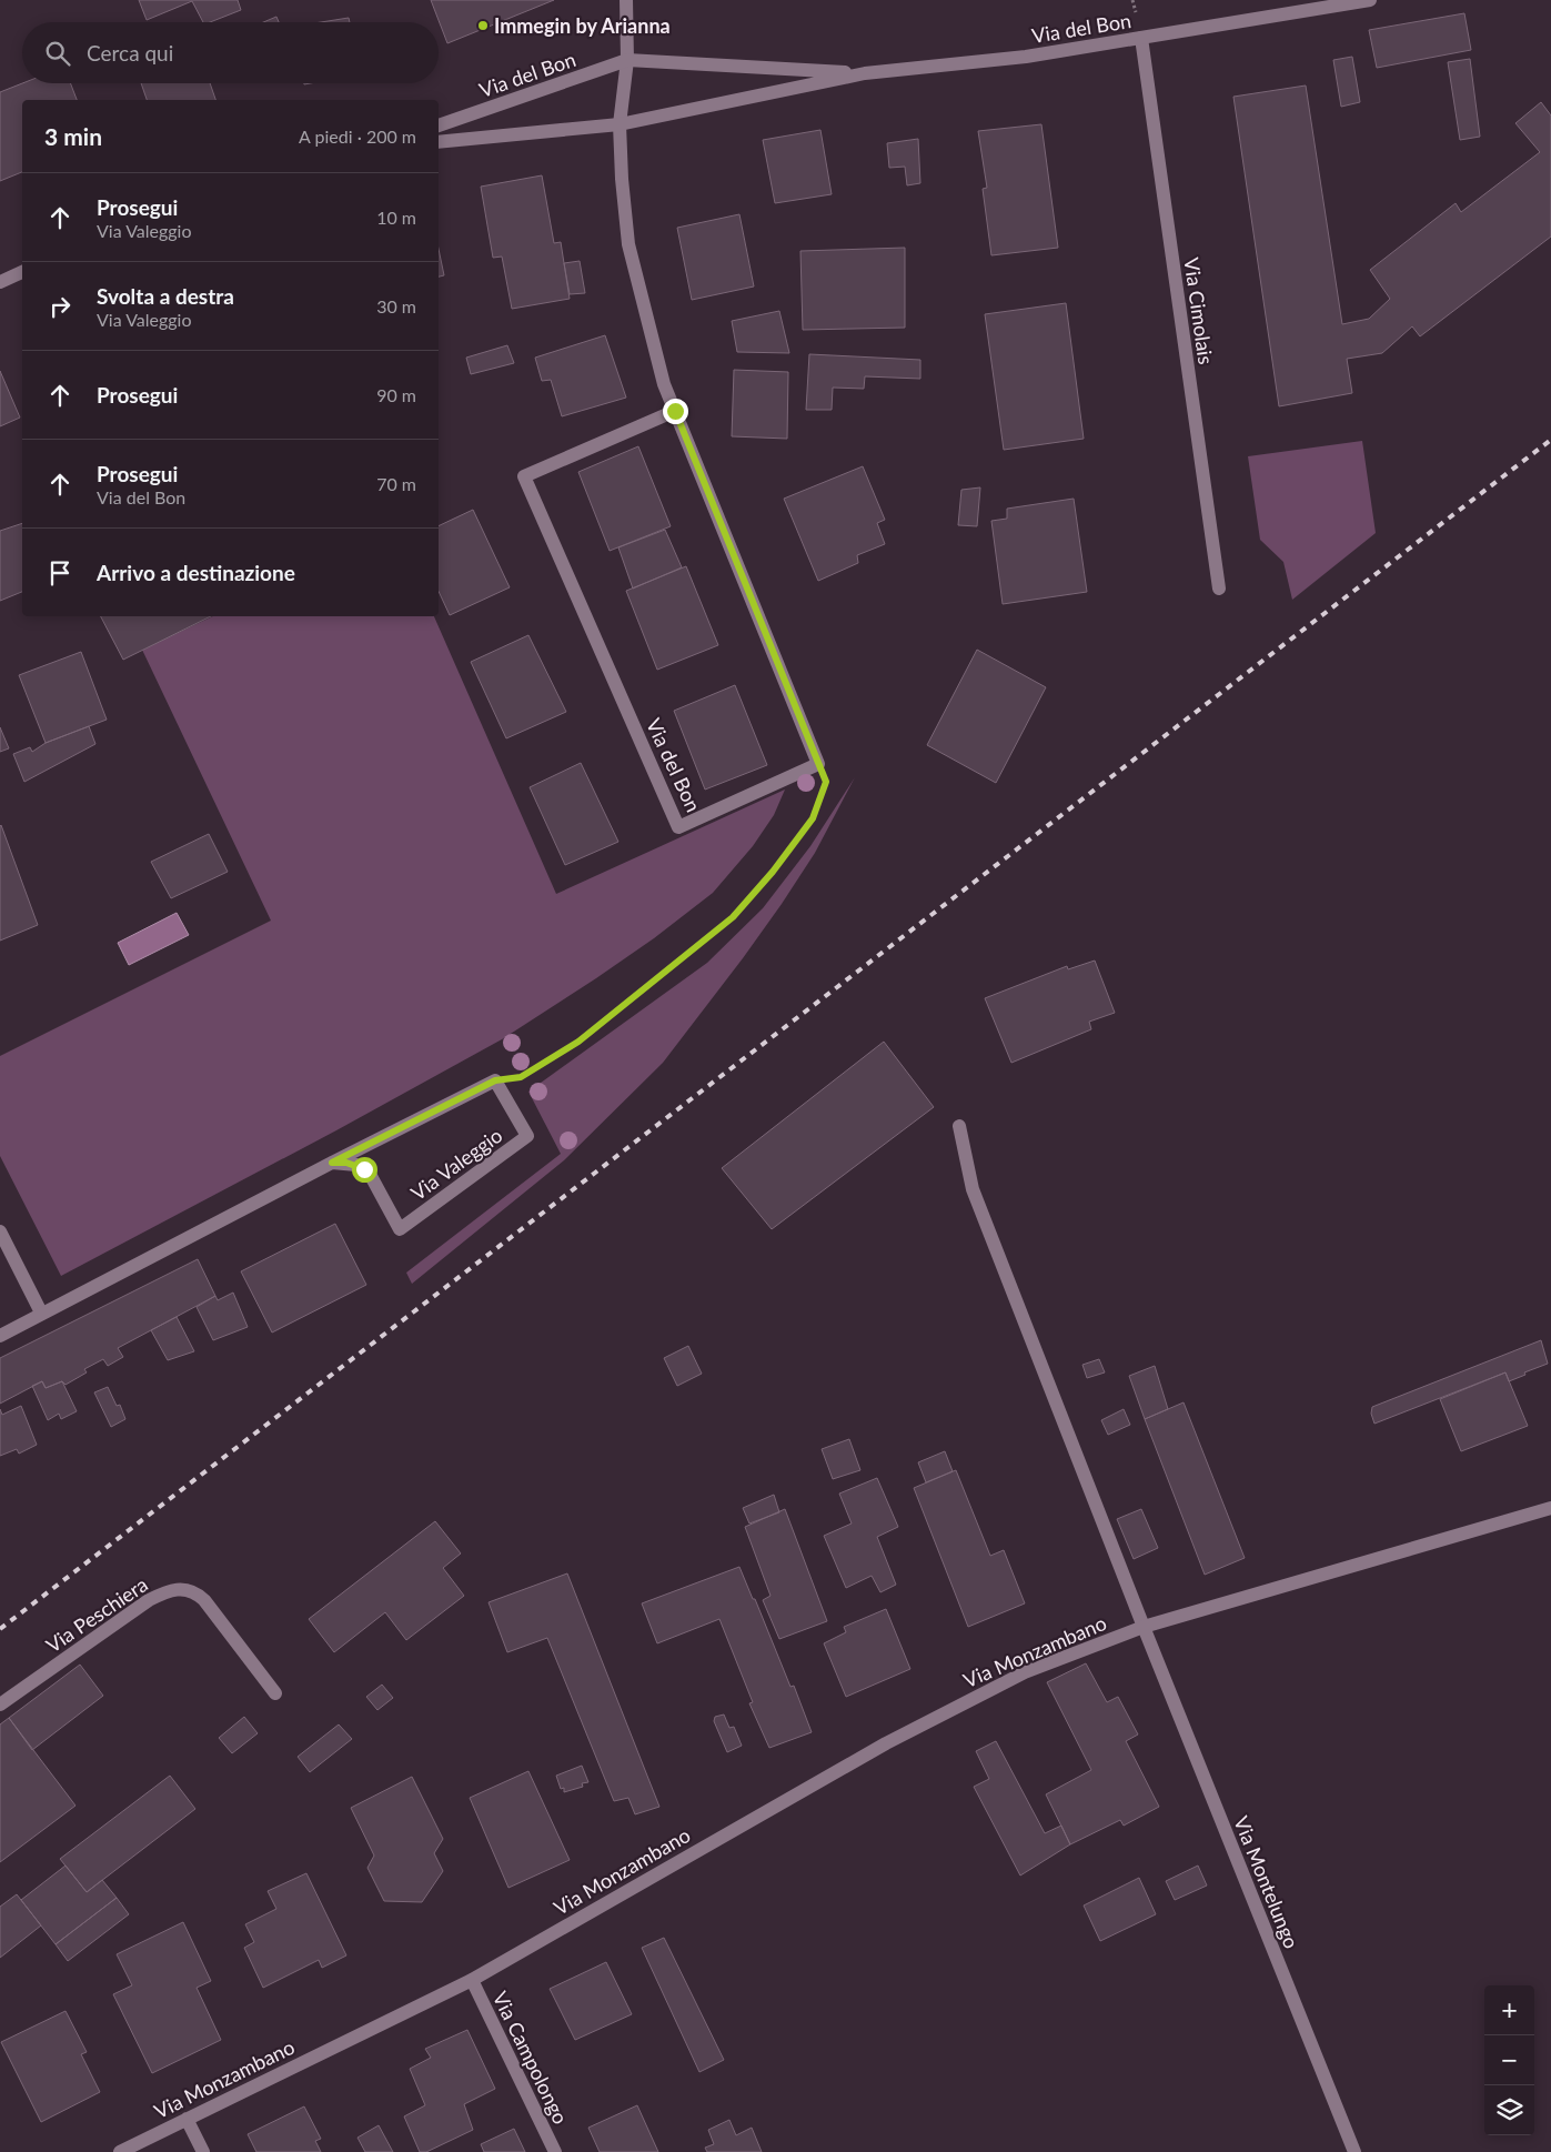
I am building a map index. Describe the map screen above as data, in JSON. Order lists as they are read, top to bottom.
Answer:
{
  "streets": {
    "street": [
      "Via del Bon",
      "Via Cimolais",
      "Via Valeggio",
      "Via Peschiera",
      "Via Monzambano",
      "Via Montelungo",
      "Via Campolongo"
    ]
  },
  "crossings": [
    ["Via del Bon", "Via Cimolais"],
    ["Via Monzambano", "Via Montelungo"],
    ["Via Monzambano", "Via Campolongo"]
  ],
  "places": ["Immegin by Arianna"],
  "page": {
    "search": "Cerca qui",
    "heading": ["3 min", "A piedi · 200 m"],
    "list": [
      ["Prosegui", "Via Valeggio", "10 m"],
      ["Svolta a destra", "Via Valeggio", "30 m"],
      ["Prosegui", "90 m"],
      ["Prosegui", "Via del Bon", "70 m"],
      "Arrivo a destinazione"
    ],
    "map_buttons": ["+", "−"]
  }
}
